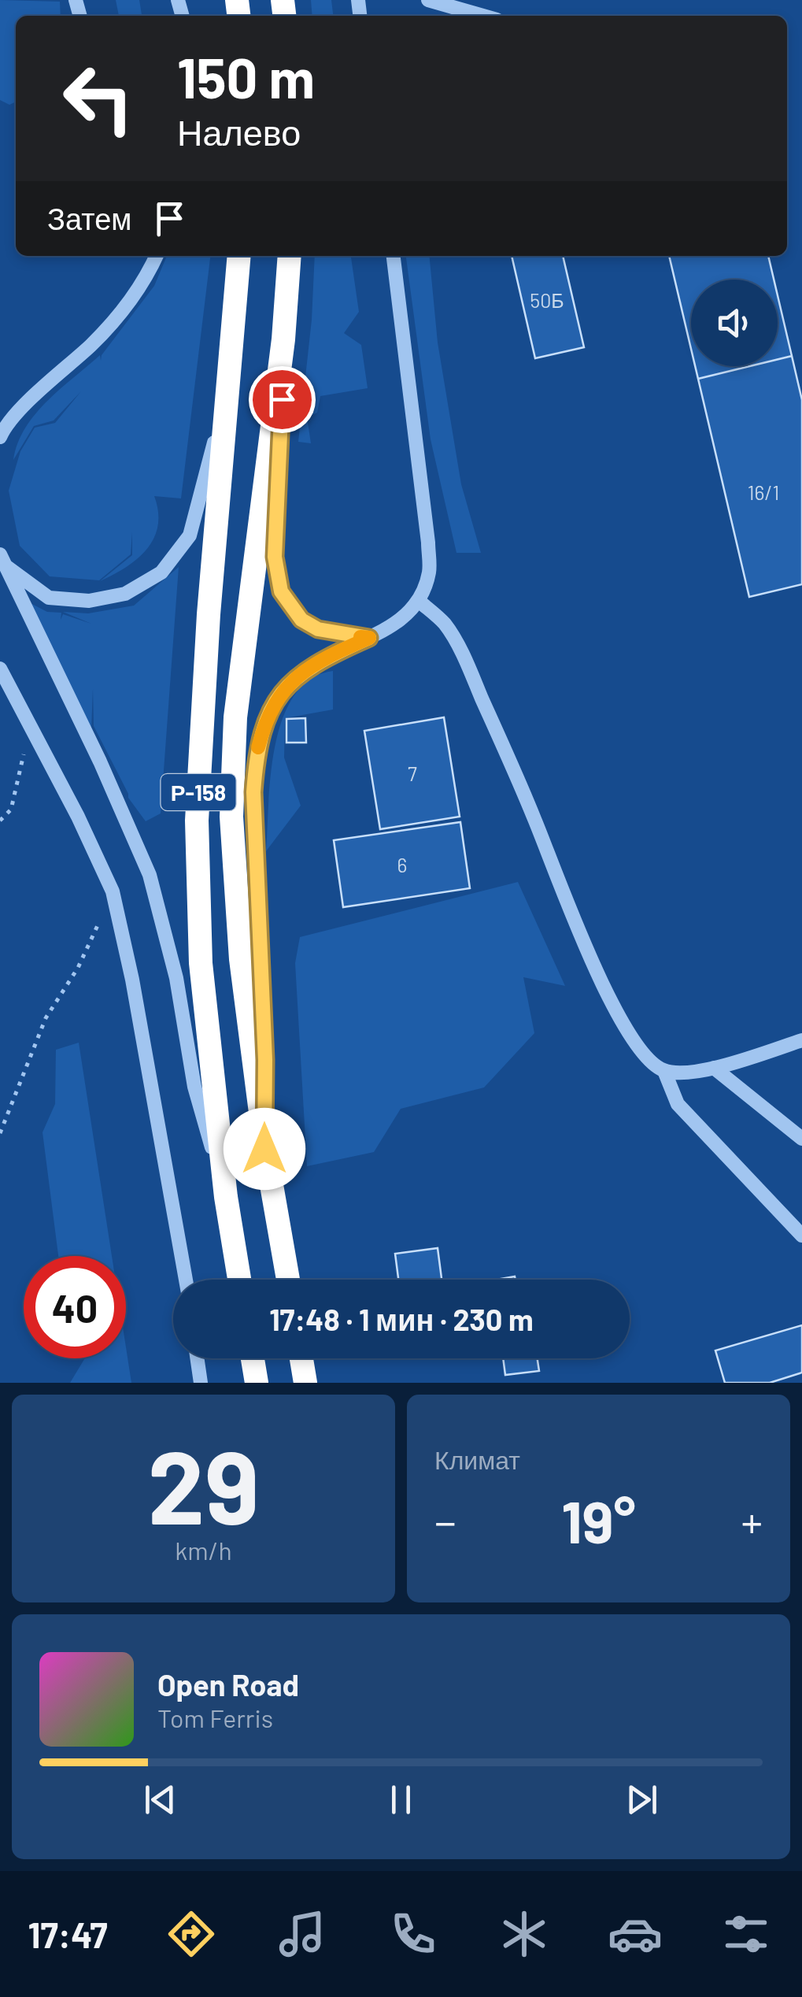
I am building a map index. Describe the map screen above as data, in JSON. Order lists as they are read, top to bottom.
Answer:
{
  "streets": {
    "highway": ["Р-158"]
  },
  "house_numbers": [
    "50Б",
    "16/1",
    "7",
    "6"
  ],
  "page": {
    "turn": ["150 m", "Налево"],
    "then": "Затем",
    "limit": "40",
    "trip": "17:48 · 1 мин · 230 m",
    "tile": [
      ["29", "km/h"],
      "Климат"
    ],
    "heat": ["−", "19°", "+"],
    "song": ["Open Road", "Tom Ferris"],
    "tabs": "17:47"
  }
}
